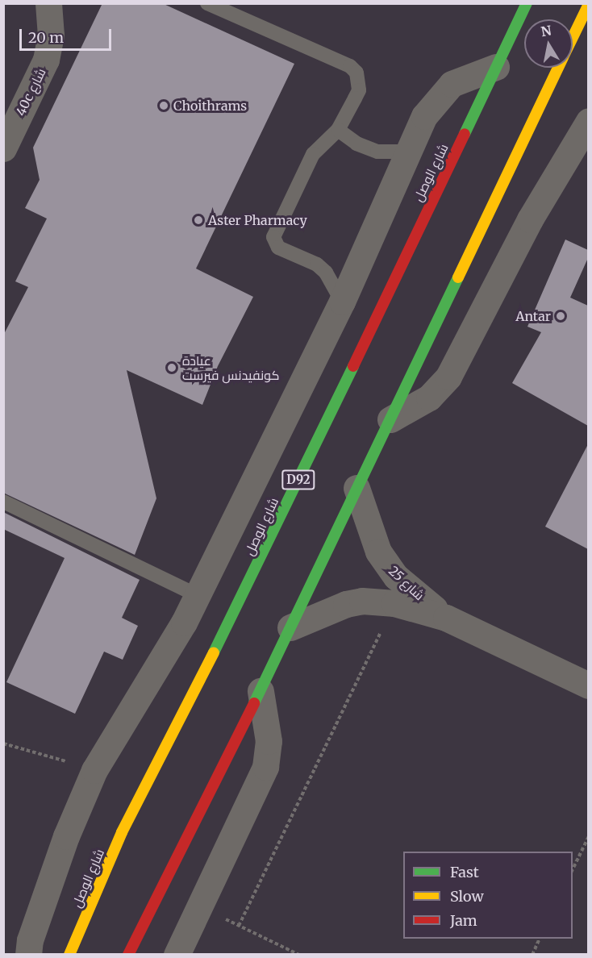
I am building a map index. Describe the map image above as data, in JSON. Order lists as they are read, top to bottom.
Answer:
{
  "streets": {
    "main road": ["شارع الوصل", "D92"],
    "street": ["40c شارع", "شارع 25"]
  },
  "places": [
    "Choithrams",
    "Aster Pharmacy",
    "Antar",
    "عيادة كونفيدنس فيرست"
  ],
  "legend": ["Fast", "Slow", "Jam"],
  "scale_bar": "20 m",
  "north": "top"
}
